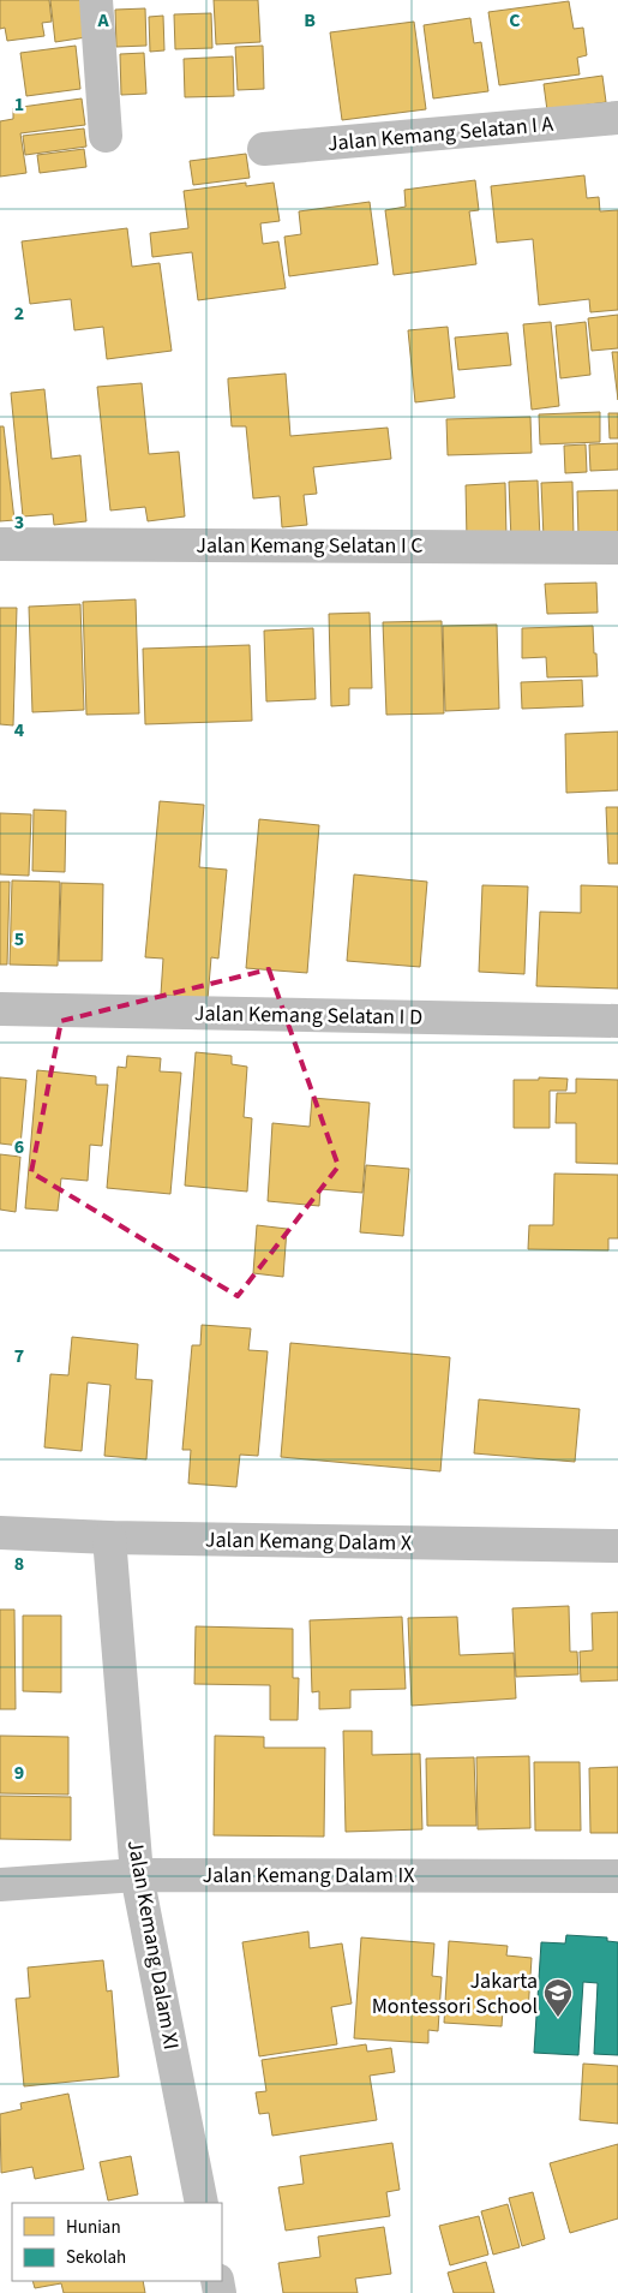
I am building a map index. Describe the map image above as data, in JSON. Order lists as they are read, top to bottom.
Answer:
{
  "streets": {
    "street": [
      "Jalan Kemang Selatan I A",
      "Jalan Kemang Selatan I C",
      "Jalan Kemang Selatan I D",
      "Jalan Kemang Dalam X",
      "Jalan Kemang Dalam IX",
      "Jalan Kemang Dalam XI"
    ]
  },
  "crossings": [
    ["Jalan Kemang Dalam X", "Jalan Kemang Dalam XI"],
    ["Jalan Kemang Dalam IX", "Jalan Kemang Dalam XI"]
  ],
  "places": {
    "school or university": ["Jakarta Montessori School"]
  },
  "legend": ["Hunian", "Sekolah"],
  "grid": {
    "columns": ["A", "B", "C"],
    "rows": [
      "1",
      "2",
      "3",
      "4",
      "5",
      "6",
      "7",
      "8",
      "9"
    ]
  }
}
